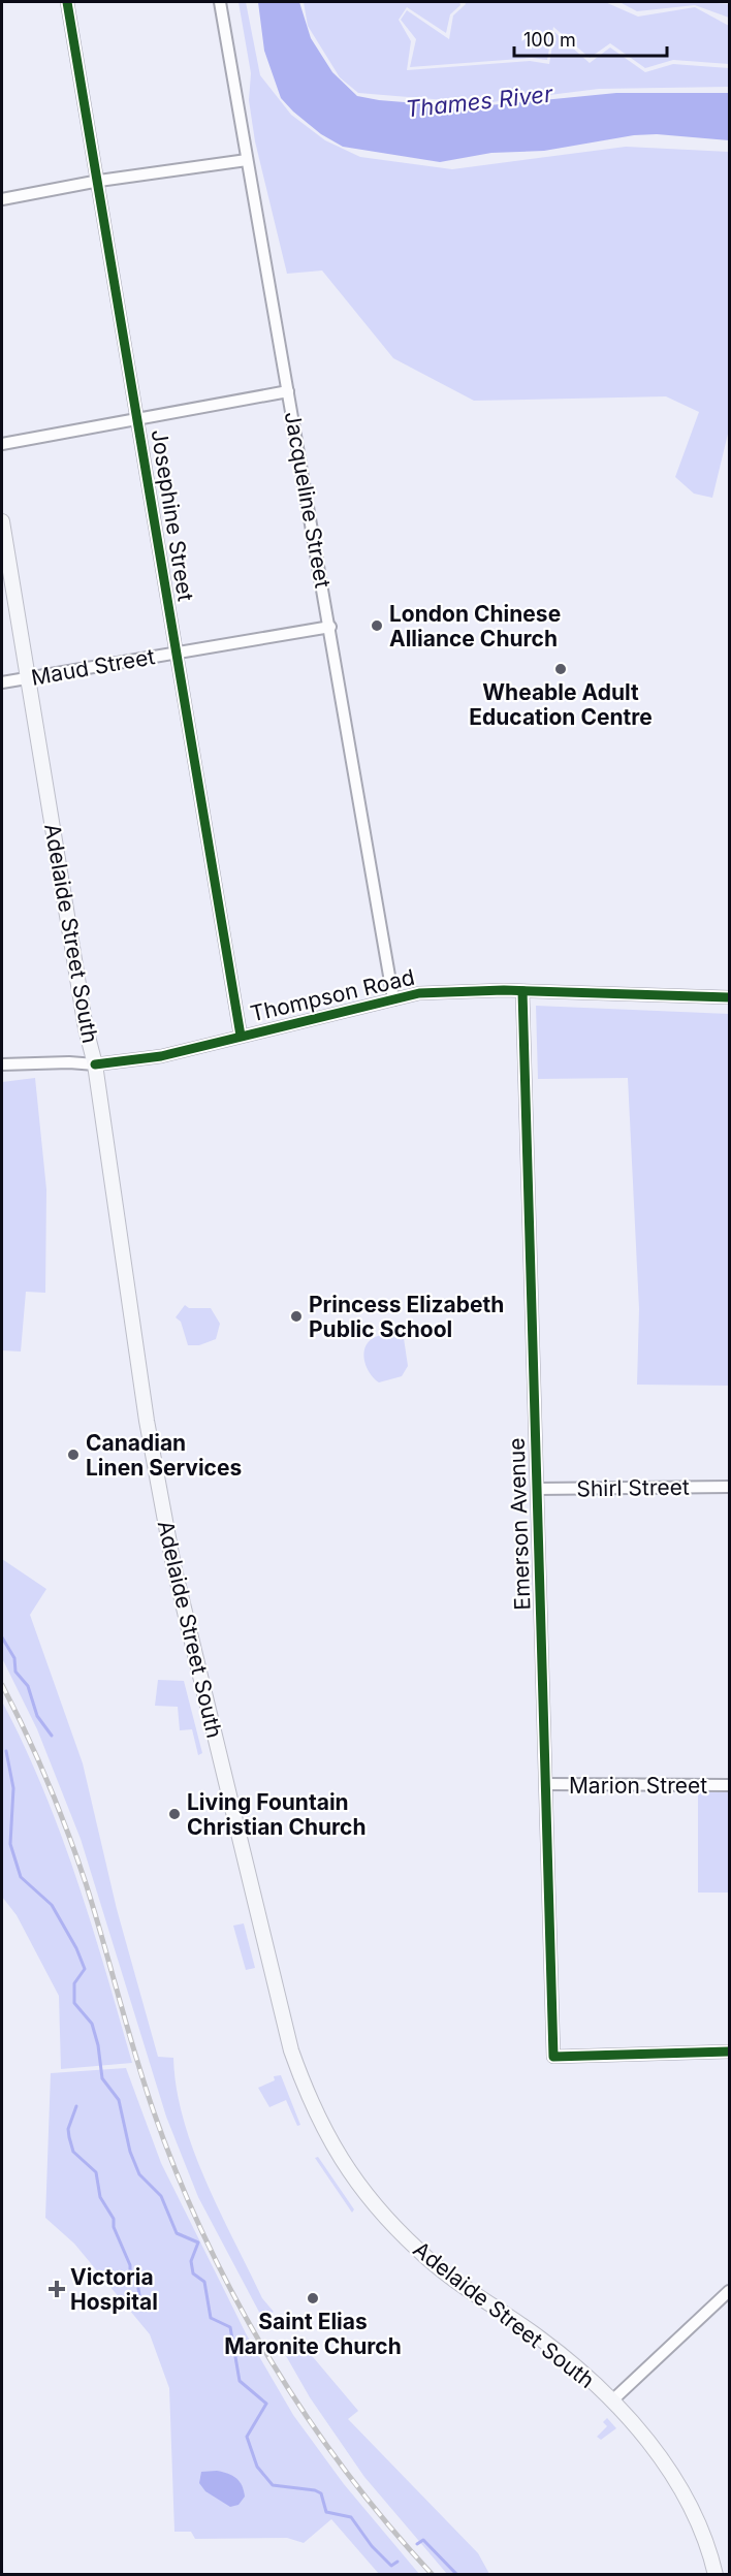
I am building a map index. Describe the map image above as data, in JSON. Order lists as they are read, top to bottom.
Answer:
{
  "streets": {
    "main road": ["Adelaide Street South"],
    "street": [
      "Jacqueline Street",
      "Josephine Street",
      "Maud Street",
      "Thompson Road",
      "Shirl Street",
      "Emerson Avenue",
      "Marion Street"
    ]
  },
  "crossings": [
    ["Jacqueline Street", "Maud Street"],
    ["Jacqueline Street", "Thompson Road"],
    ["Josephine Street", "Maud Street"],
    ["Josephine Street", "Thompson Road"],
    ["Maud Street", "Adelaide Street South"],
    ["Adelaide Street South", "Thompson Road"],
    ["Thompson Road", "Emerson Avenue"],
    ["Shirl Street", "Emerson Avenue"],
    ["Emerson Avenue", "Marion Street"]
  ],
  "water": ["Thames River"],
  "places": {
    "other": [
      "London Chinese Alliance Church",
      "Wheable Adult Education Centre",
      "Princess Elizabeth Public School",
      "Canadian Linen Services",
      "Living Fountain Christian Church",
      "Saint Elias Maronite Church"
    ],
    "health": ["Victoria Hospital"]
  },
  "scale_bar": "100 m"
}
